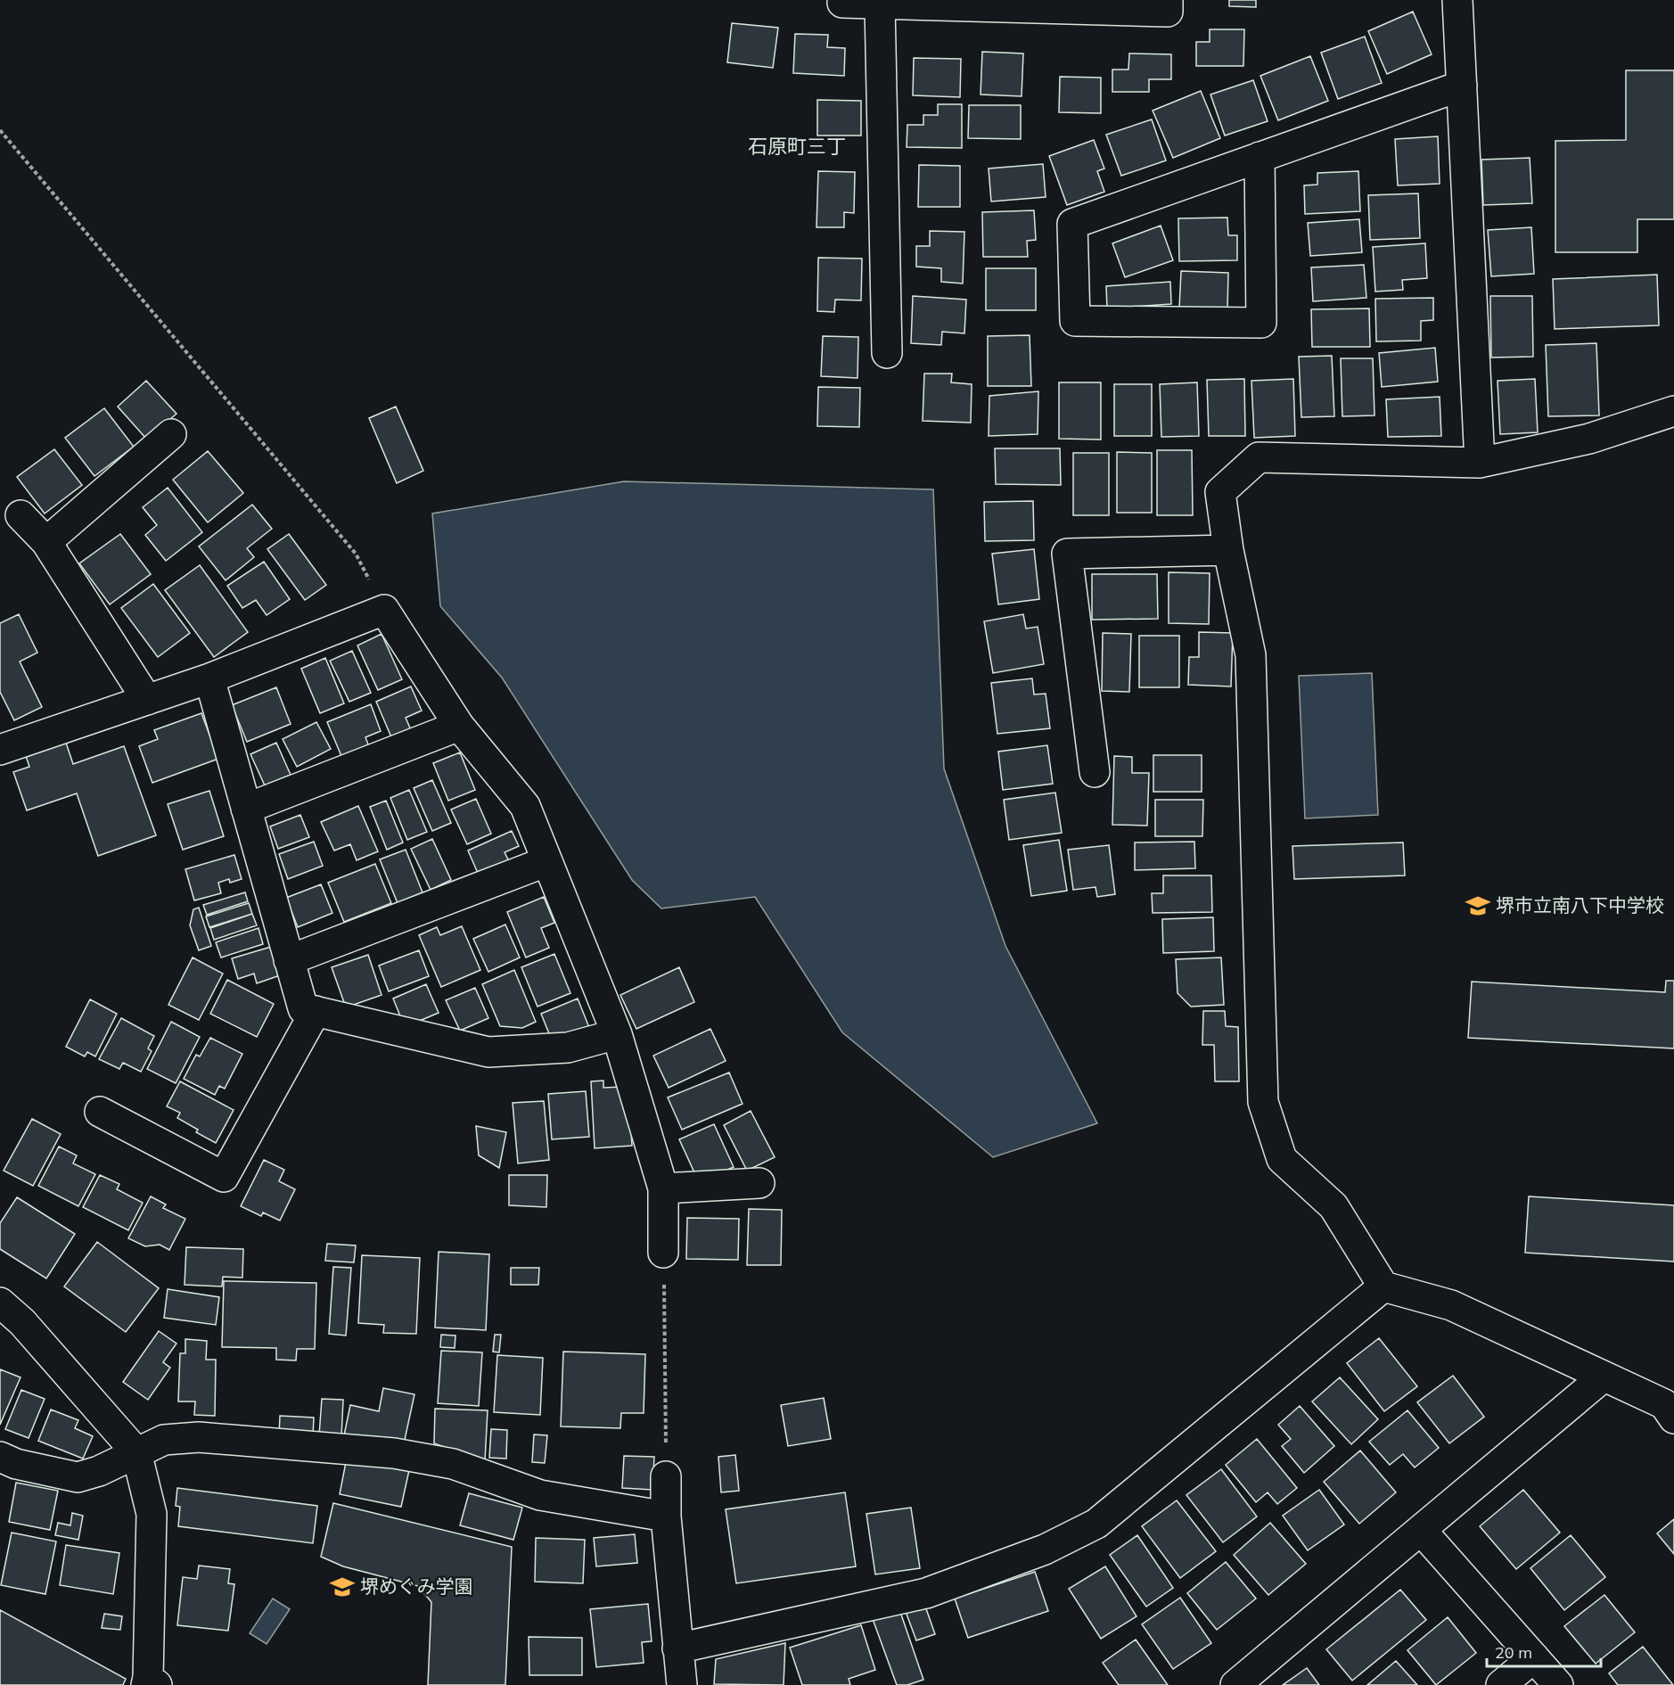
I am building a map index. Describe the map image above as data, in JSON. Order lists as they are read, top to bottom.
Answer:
{
  "districts": ["石原町三丁"],
  "places": {
    "school or university": ["堺市立南八下中学校", "堺めぐみ学園"]
  },
  "scale_bar": "20 m"
}
